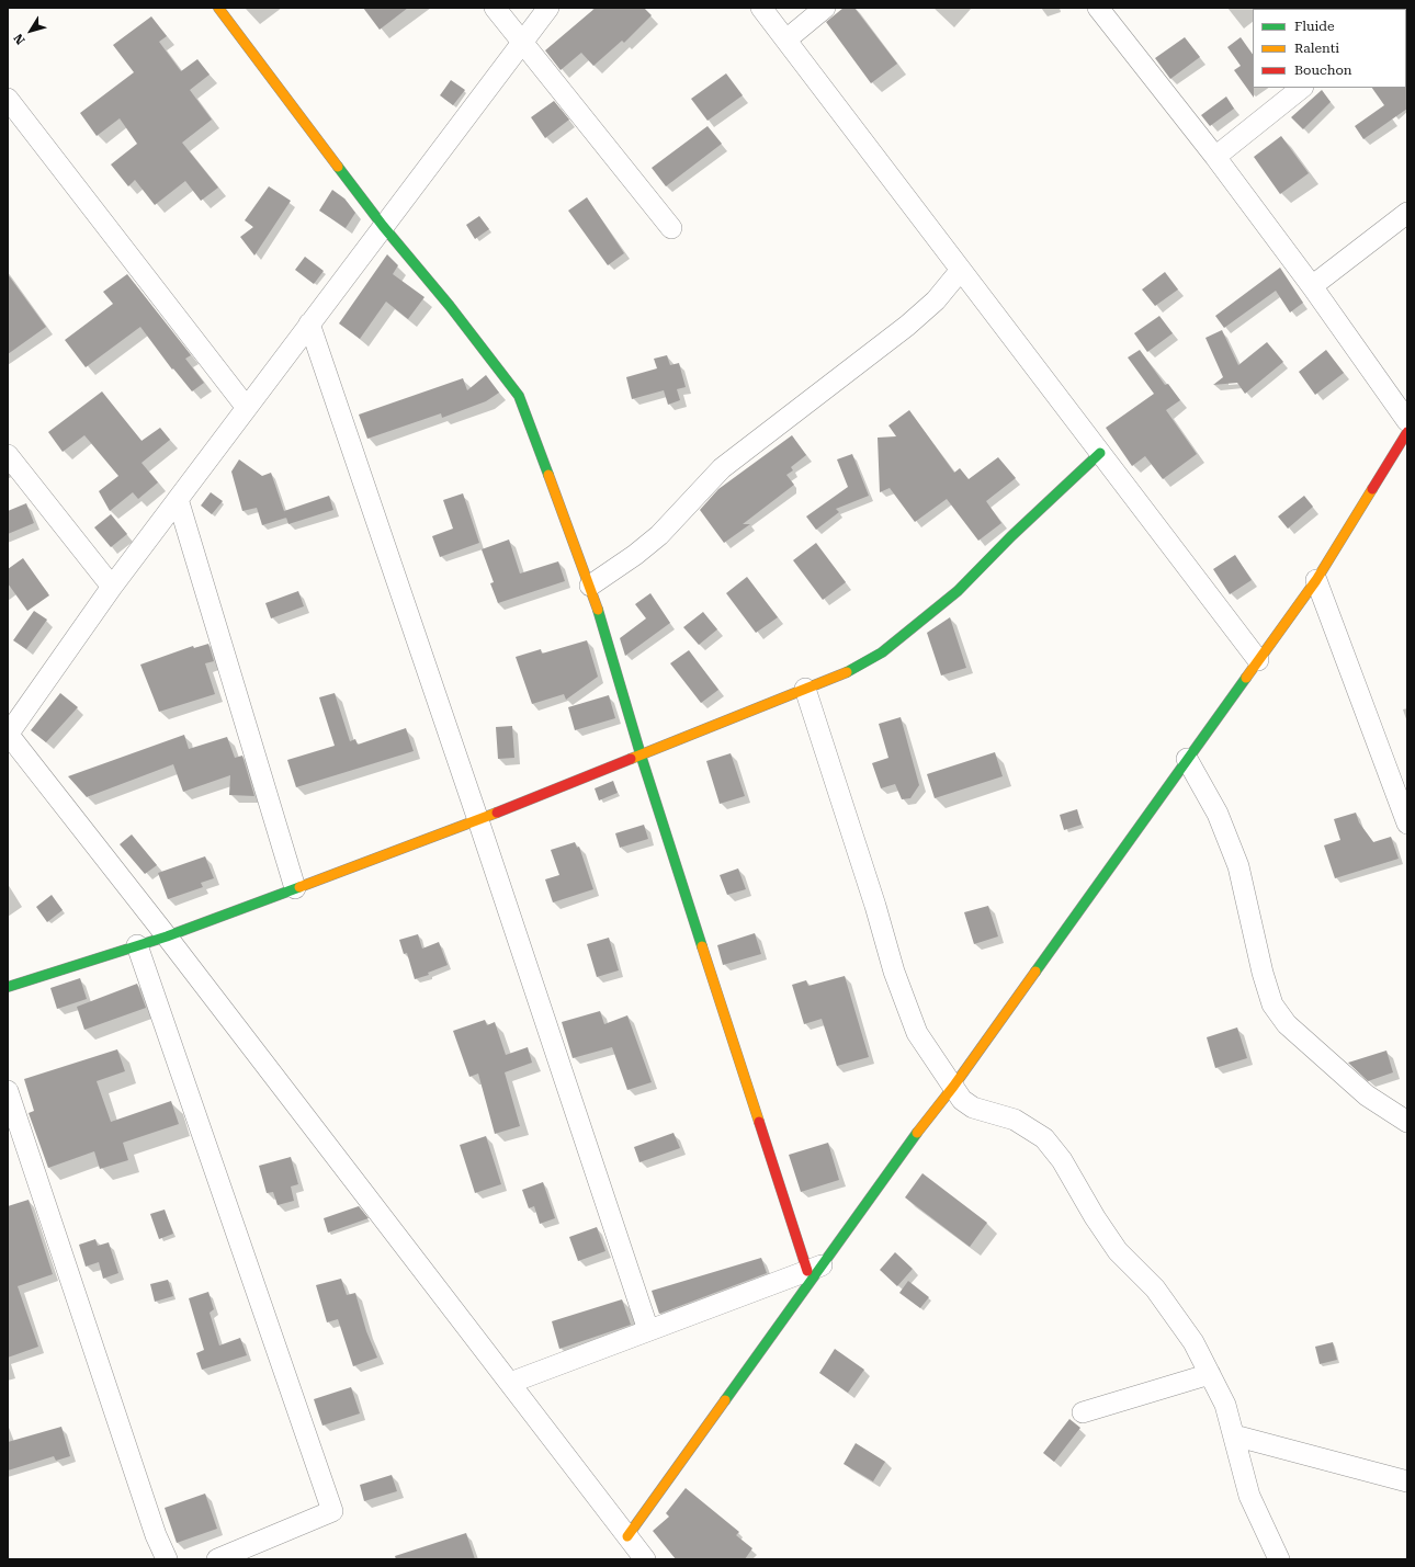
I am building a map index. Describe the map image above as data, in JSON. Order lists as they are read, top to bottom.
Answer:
{
  "legend": ["Fluide", "Ralenti", "Bouchon"],
  "north": "bottom left"
}
